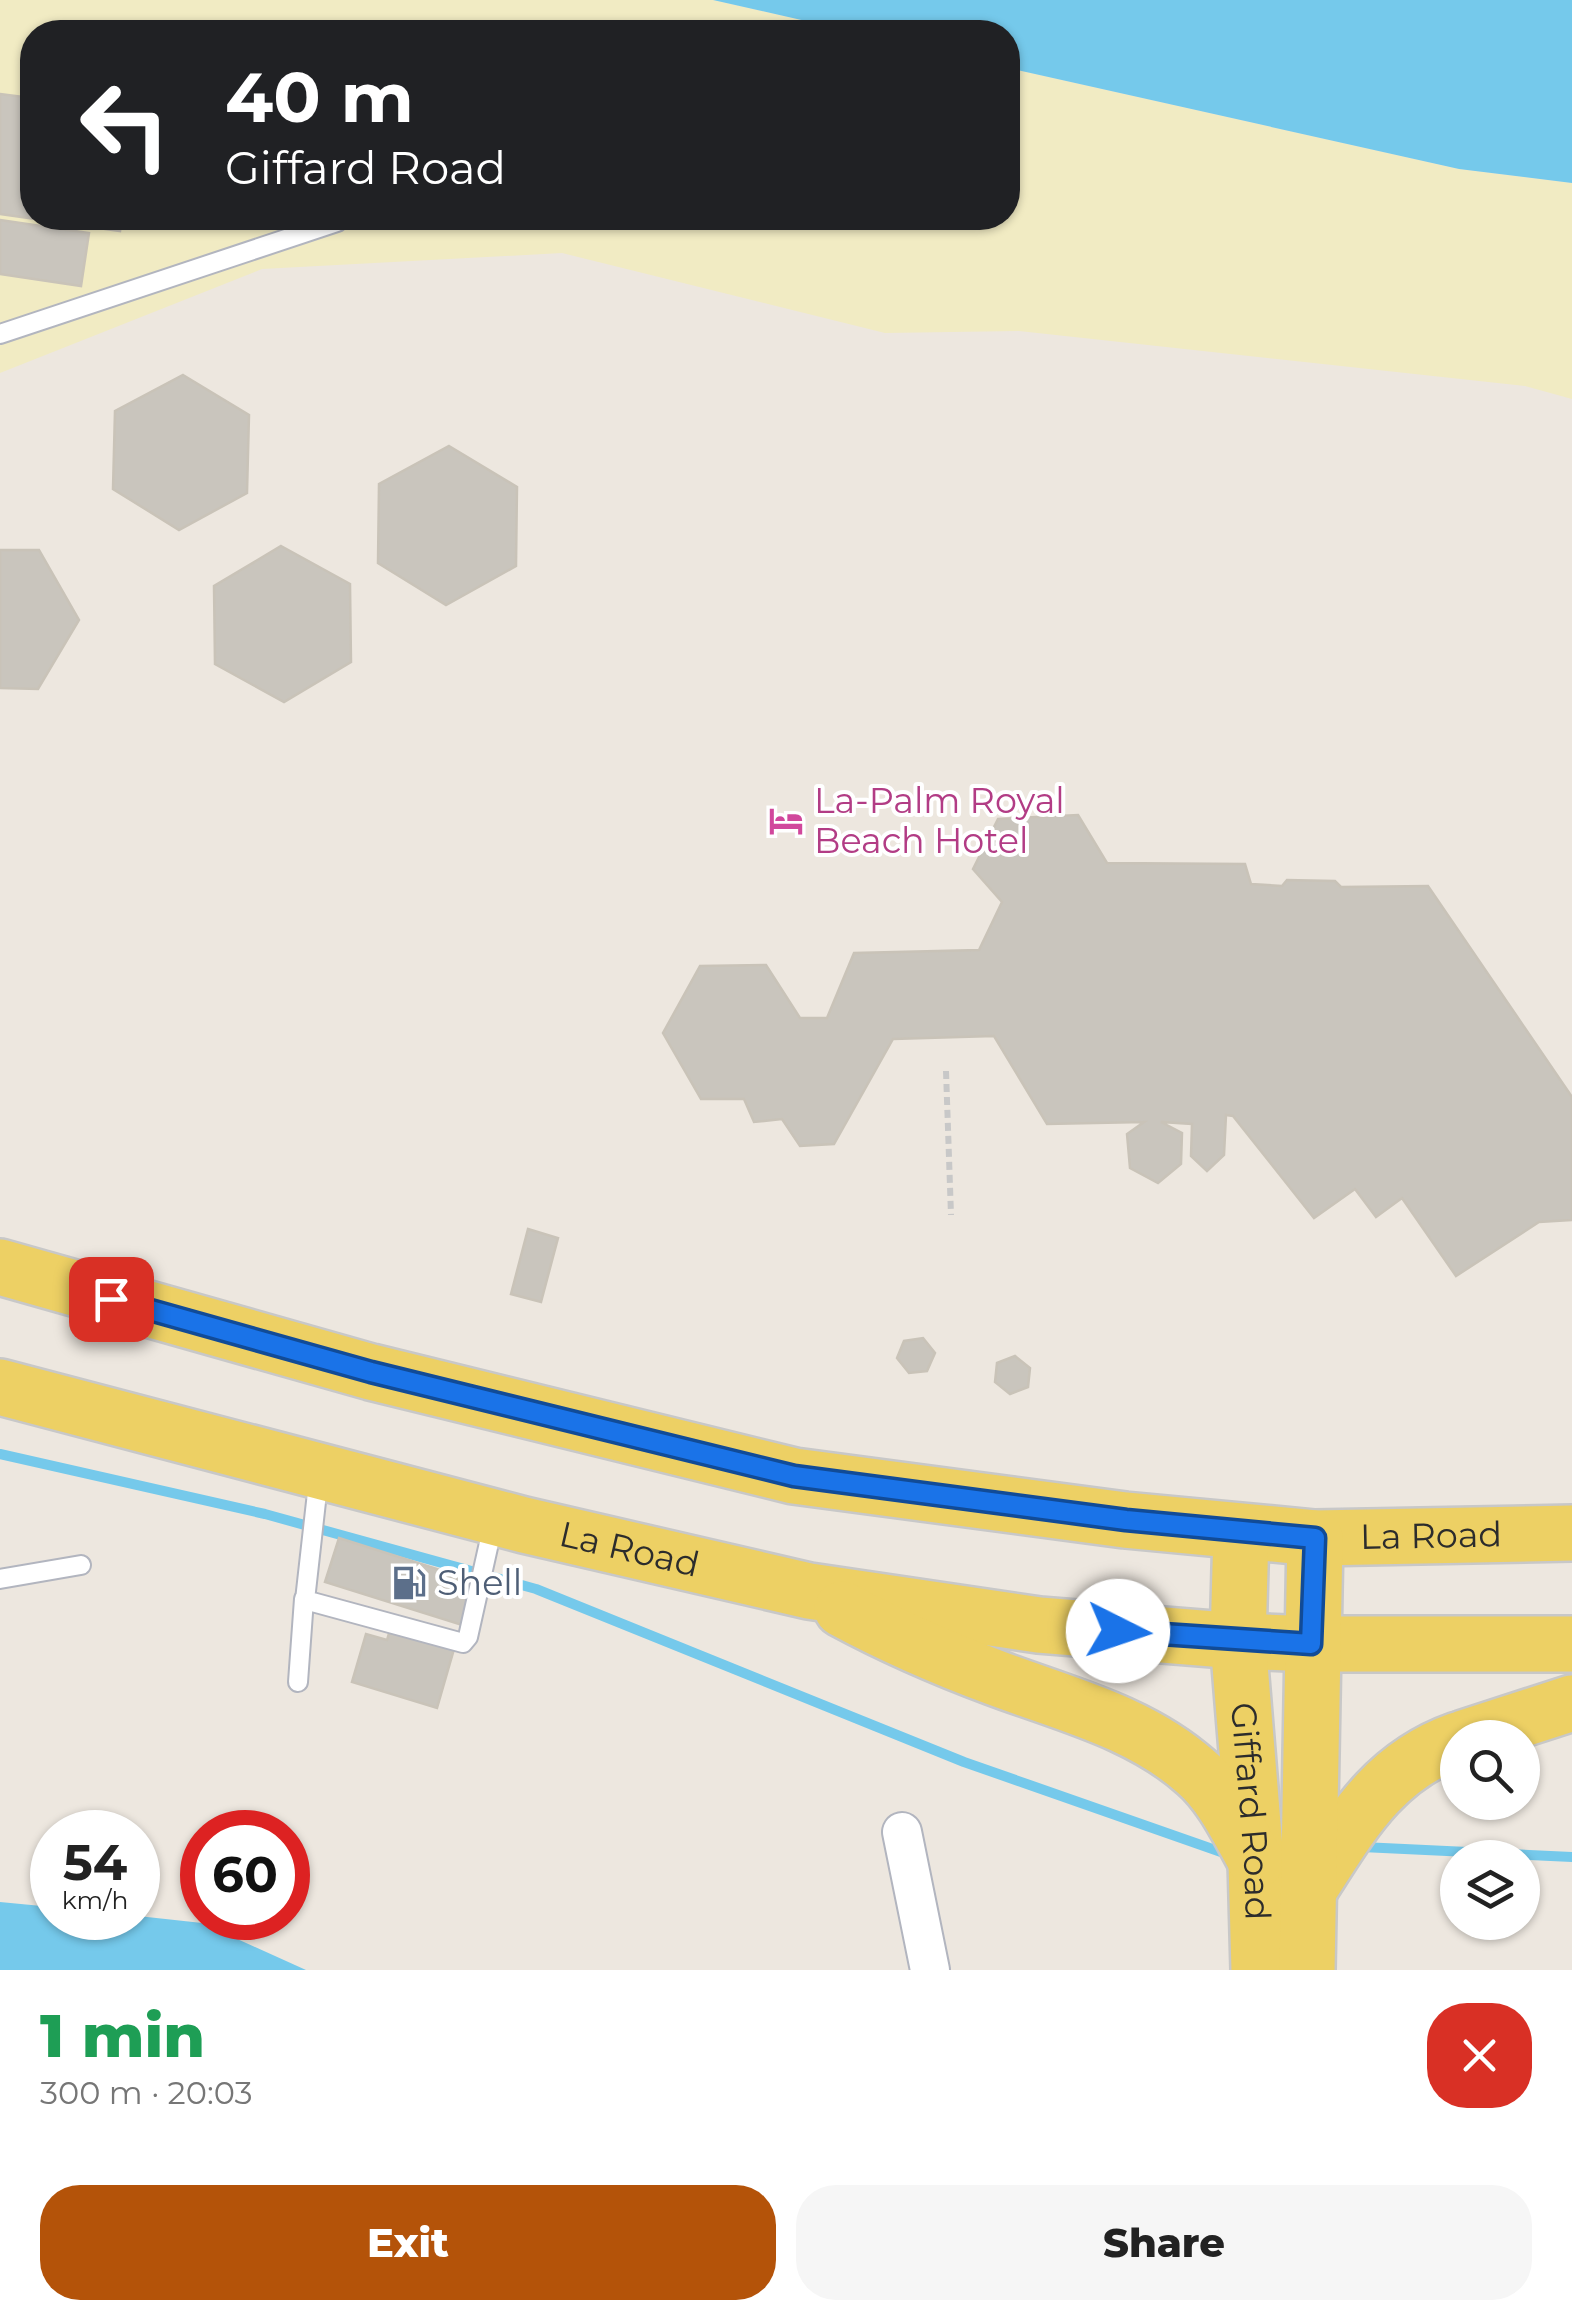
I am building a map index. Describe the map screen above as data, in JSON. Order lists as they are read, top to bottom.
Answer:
{
  "streets": {
    "main road": ["La Road", "Giffard Road"]
  },
  "crossings": [
    ["La Road", "Giffard Road"]
  ],
  "places": {
    "hotel": ["La-Palm Royal Beach Hotel"],
    "fuel station": ["Shell"]
  },
  "page": {
    "turn": ["40 m", "Giffard Road"],
    "speed": "54 km/h",
    "limit": "60",
    "heading": ["1 min", "300 m · 20:03"],
    "buttons": ["Exit", "Share"]
  }
}
